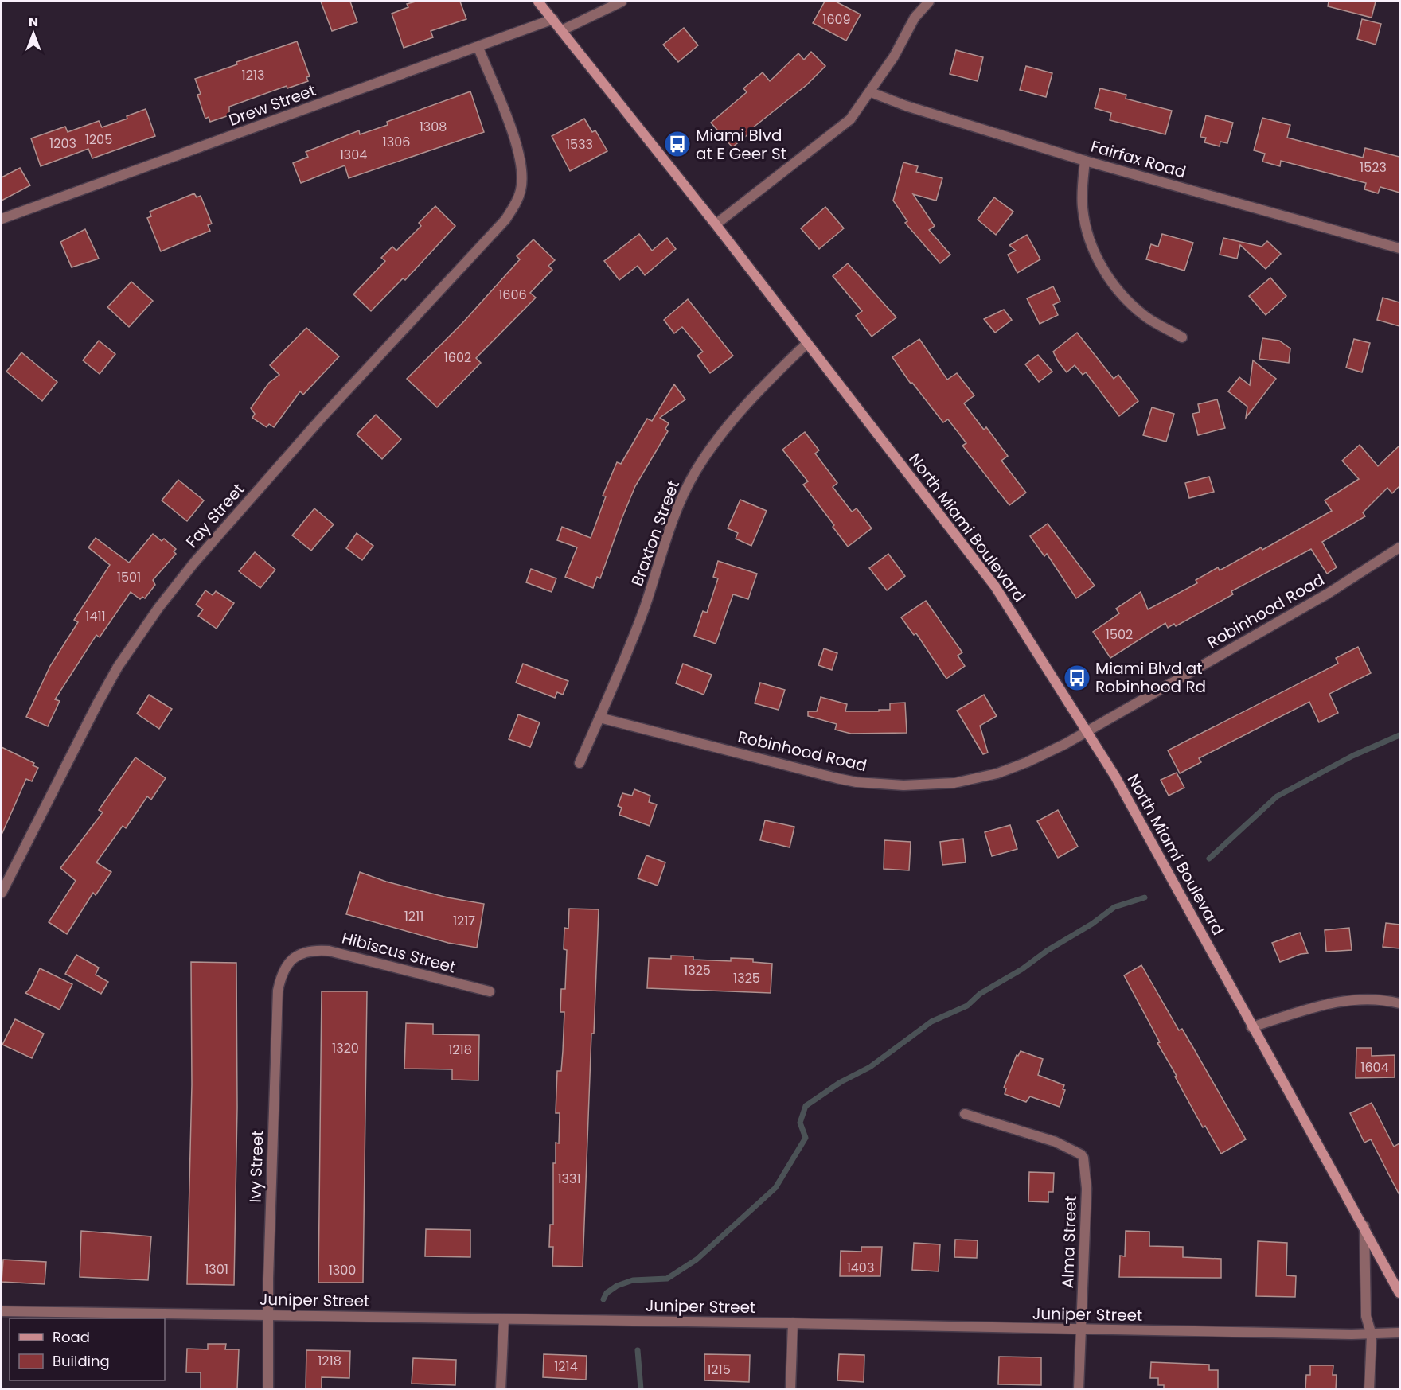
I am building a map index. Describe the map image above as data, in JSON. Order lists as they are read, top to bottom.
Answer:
{
  "streets": {
    "main road": ["North Miami Boulevard"],
    "street": [
      "Drew Street",
      "Fairfax Road",
      "Fay Street",
      "Braxton Street",
      "Robinhood Road",
      "Hibiscus Street",
      "Ivy Street",
      "Alma Street",
      "Juniper Street"
    ]
  },
  "crossings": [
    ["Drew Street", "Fay Street"],
    ["Drew Street", "North Miami Boulevard"],
    ["North Miami Boulevard", "Braxton Street"],
    ["North Miami Boulevard", "Robinhood Road"],
    ["Braxton Street", "Robinhood Road"],
    ["Hibiscus Street", "Ivy Street"],
    ["Ivy Street", "Juniper Street"],
    ["Alma Street", "Juniper Street"]
  ],
  "places": {
    "bus stop": ["Miami Blvd at E Geer St", "Miami Blvd at Robinhood Rd"]
  },
  "house_numbers": [
    "1609",
    "1213",
    "1308",
    "1205",
    "1306",
    "1203",
    "1533",
    "1304",
    "1523",
    "1606",
    "1602",
    "1501",
    "1411",
    "1502",
    "1211",
    "1217",
    "1325",
    "1325",
    "1320",
    "1218",
    "1604",
    "1331",
    "1403",
    "1301",
    "1300",
    "1218",
    "1214",
    "1215"
  ],
  "legend": ["Road", "Building"],
  "north": "top"
}
